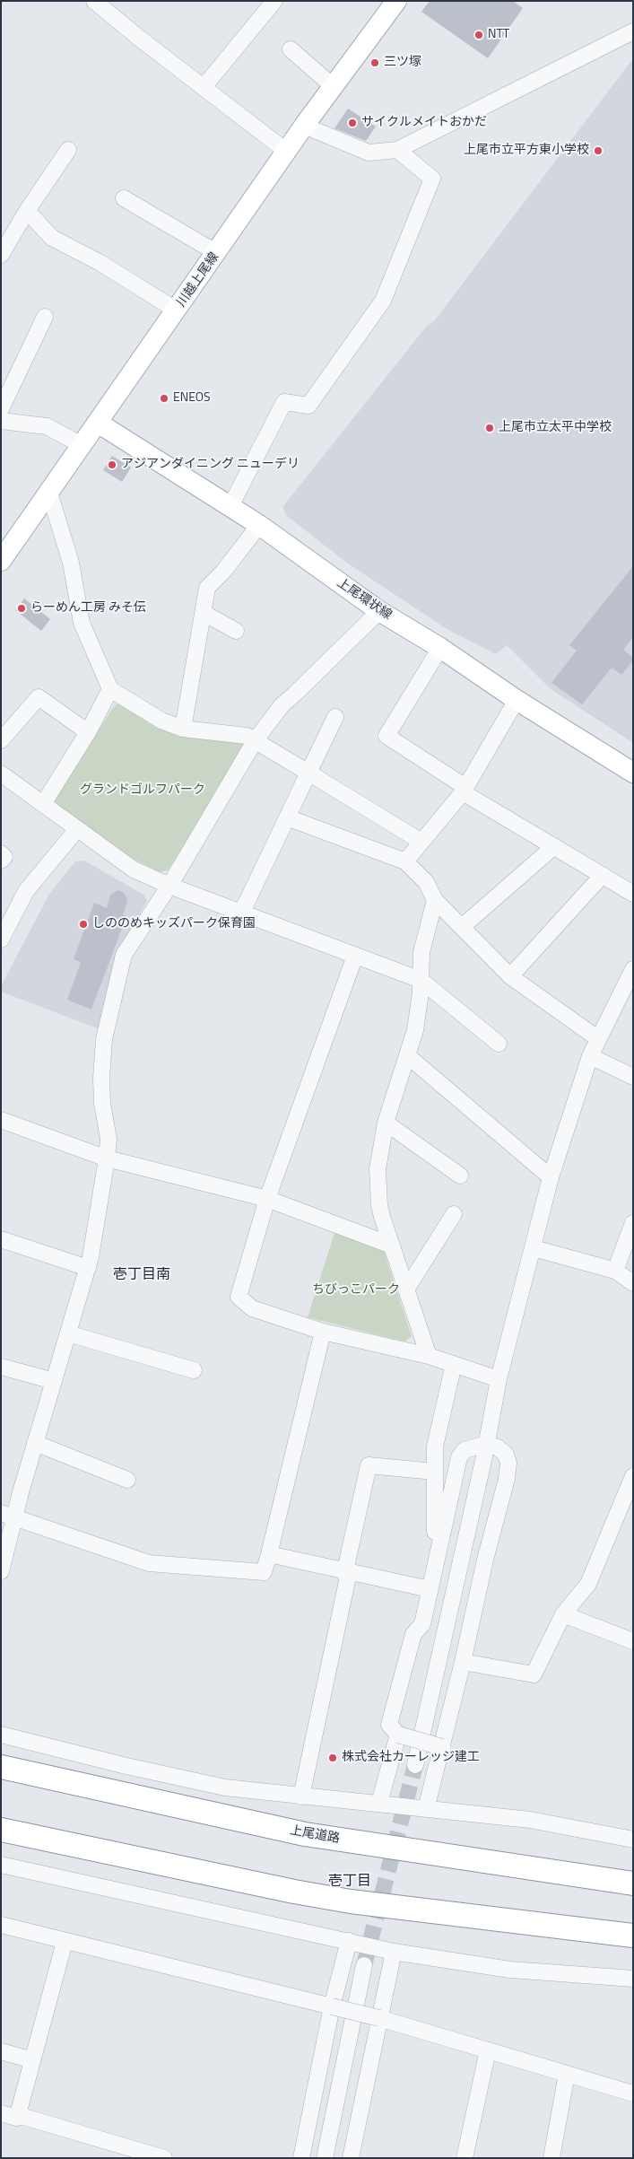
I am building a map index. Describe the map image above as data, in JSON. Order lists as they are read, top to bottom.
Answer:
{
  "streets": {
    "highway": ["上尾道路"],
    "main road": ["川越上尾線", "上尾環状線"]
  },
  "crossings": [
    ["川越上尾線", "上尾環状線"]
  ],
  "districts": ["壱丁目南", "壱丁目"],
  "parks": ["グランドゴルフパーク", "ちびっこパーク"],
  "places": [
    "NTT",
    "三ツ塚",
    "サイクルメイトおかだ",
    "上尾市立平方東小学校",
    "ENEOS",
    "上尾市立太平中学校",
    "アジアンダイニング ニューデリ",
    "らーめん工房 みそ伝",
    "しののめキッズパーク保育園",
    "株式会社カーレッジ建工"
  ]
}
